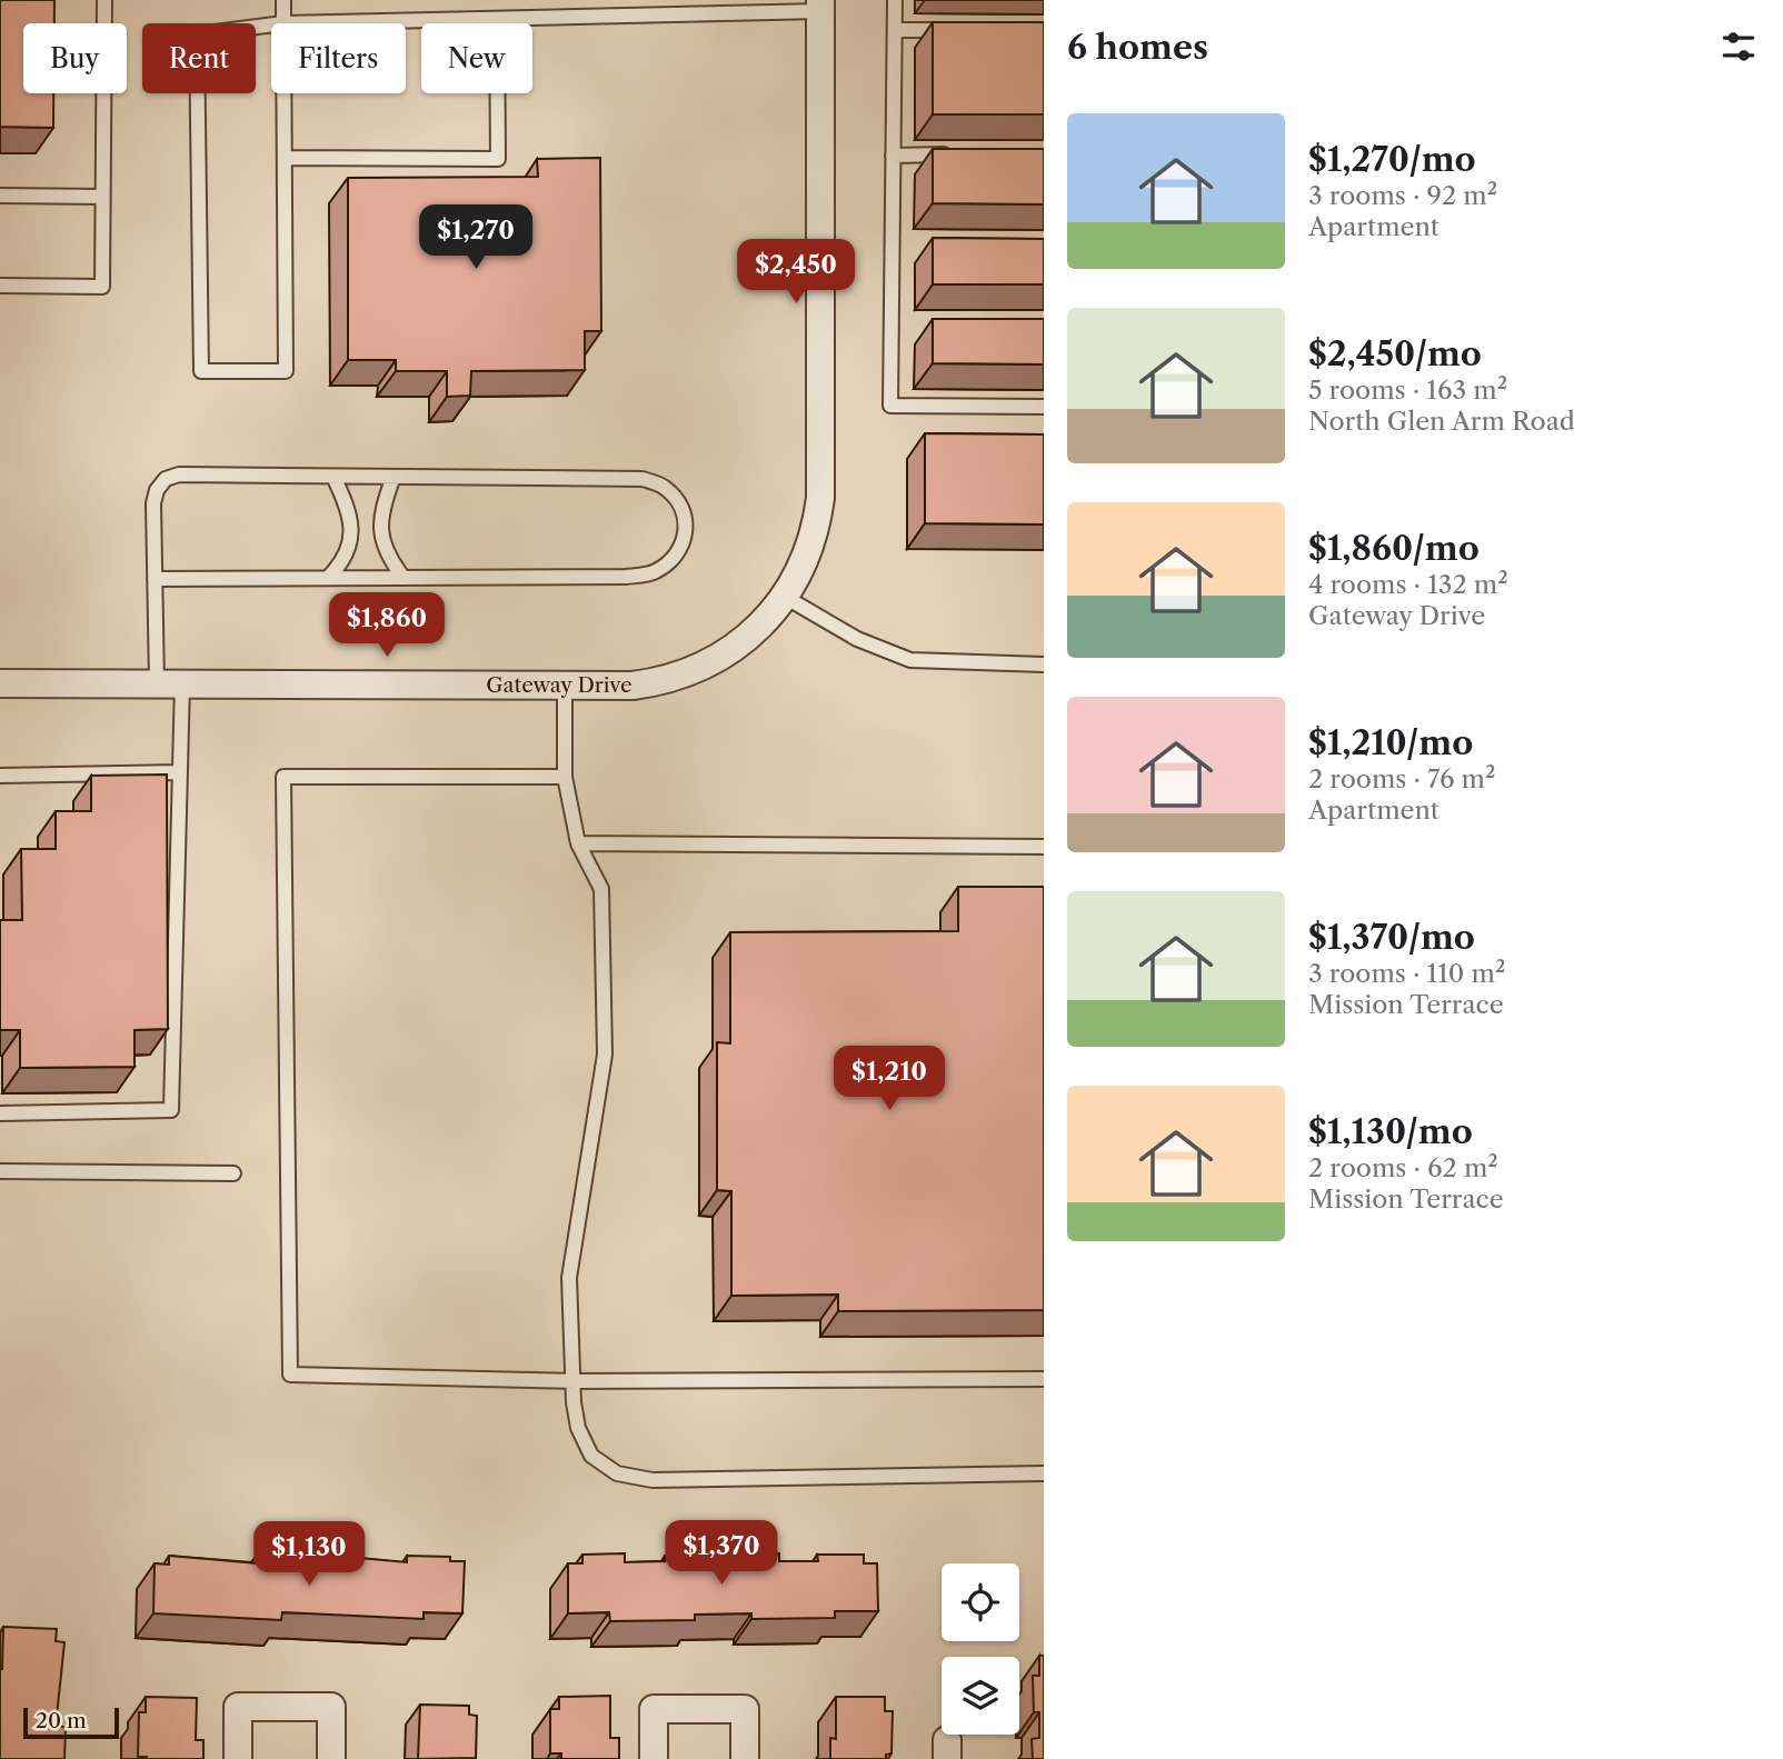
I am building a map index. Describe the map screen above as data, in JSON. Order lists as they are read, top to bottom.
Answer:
{
  "streets": {
    "street": ["Gateway Drive"]
  },
  "scale_bar": "20 m",
  "page": {
    "heading": "6 homes",
    "chip": [
      "Buy",
      "Rent",
      "Filters",
      "New"
    ],
    "list": [
      {
        "name": "$1,270/mo",
        "note": "3 rooms · 92 m² · Apartment"
      },
      {
        "name": "$2,450/mo",
        "note": "5 rooms · 163 m² · North Glen Arm Road"
      },
      {
        "name": "$1,860/mo",
        "note": "4 rooms · 132 m² · Gateway Drive"
      },
      {
        "name": "$1,210/mo",
        "note": "2 rooms · 76 m² · Apartment"
      },
      {
        "name": "$1,370/mo",
        "note": "3 rooms · 110 m² · Mission Terrace"
      },
      {
        "name": "$1,130/mo",
        "note": "2 rooms · 62 m² · Mission Terrace"
      }
    ],
    "price": [
      "$1,270",
      "$2,450",
      "$1,860",
      "$1,210",
      "$1,370",
      "$1,130"
    ],
    "scale": "20 m"
  }
}
